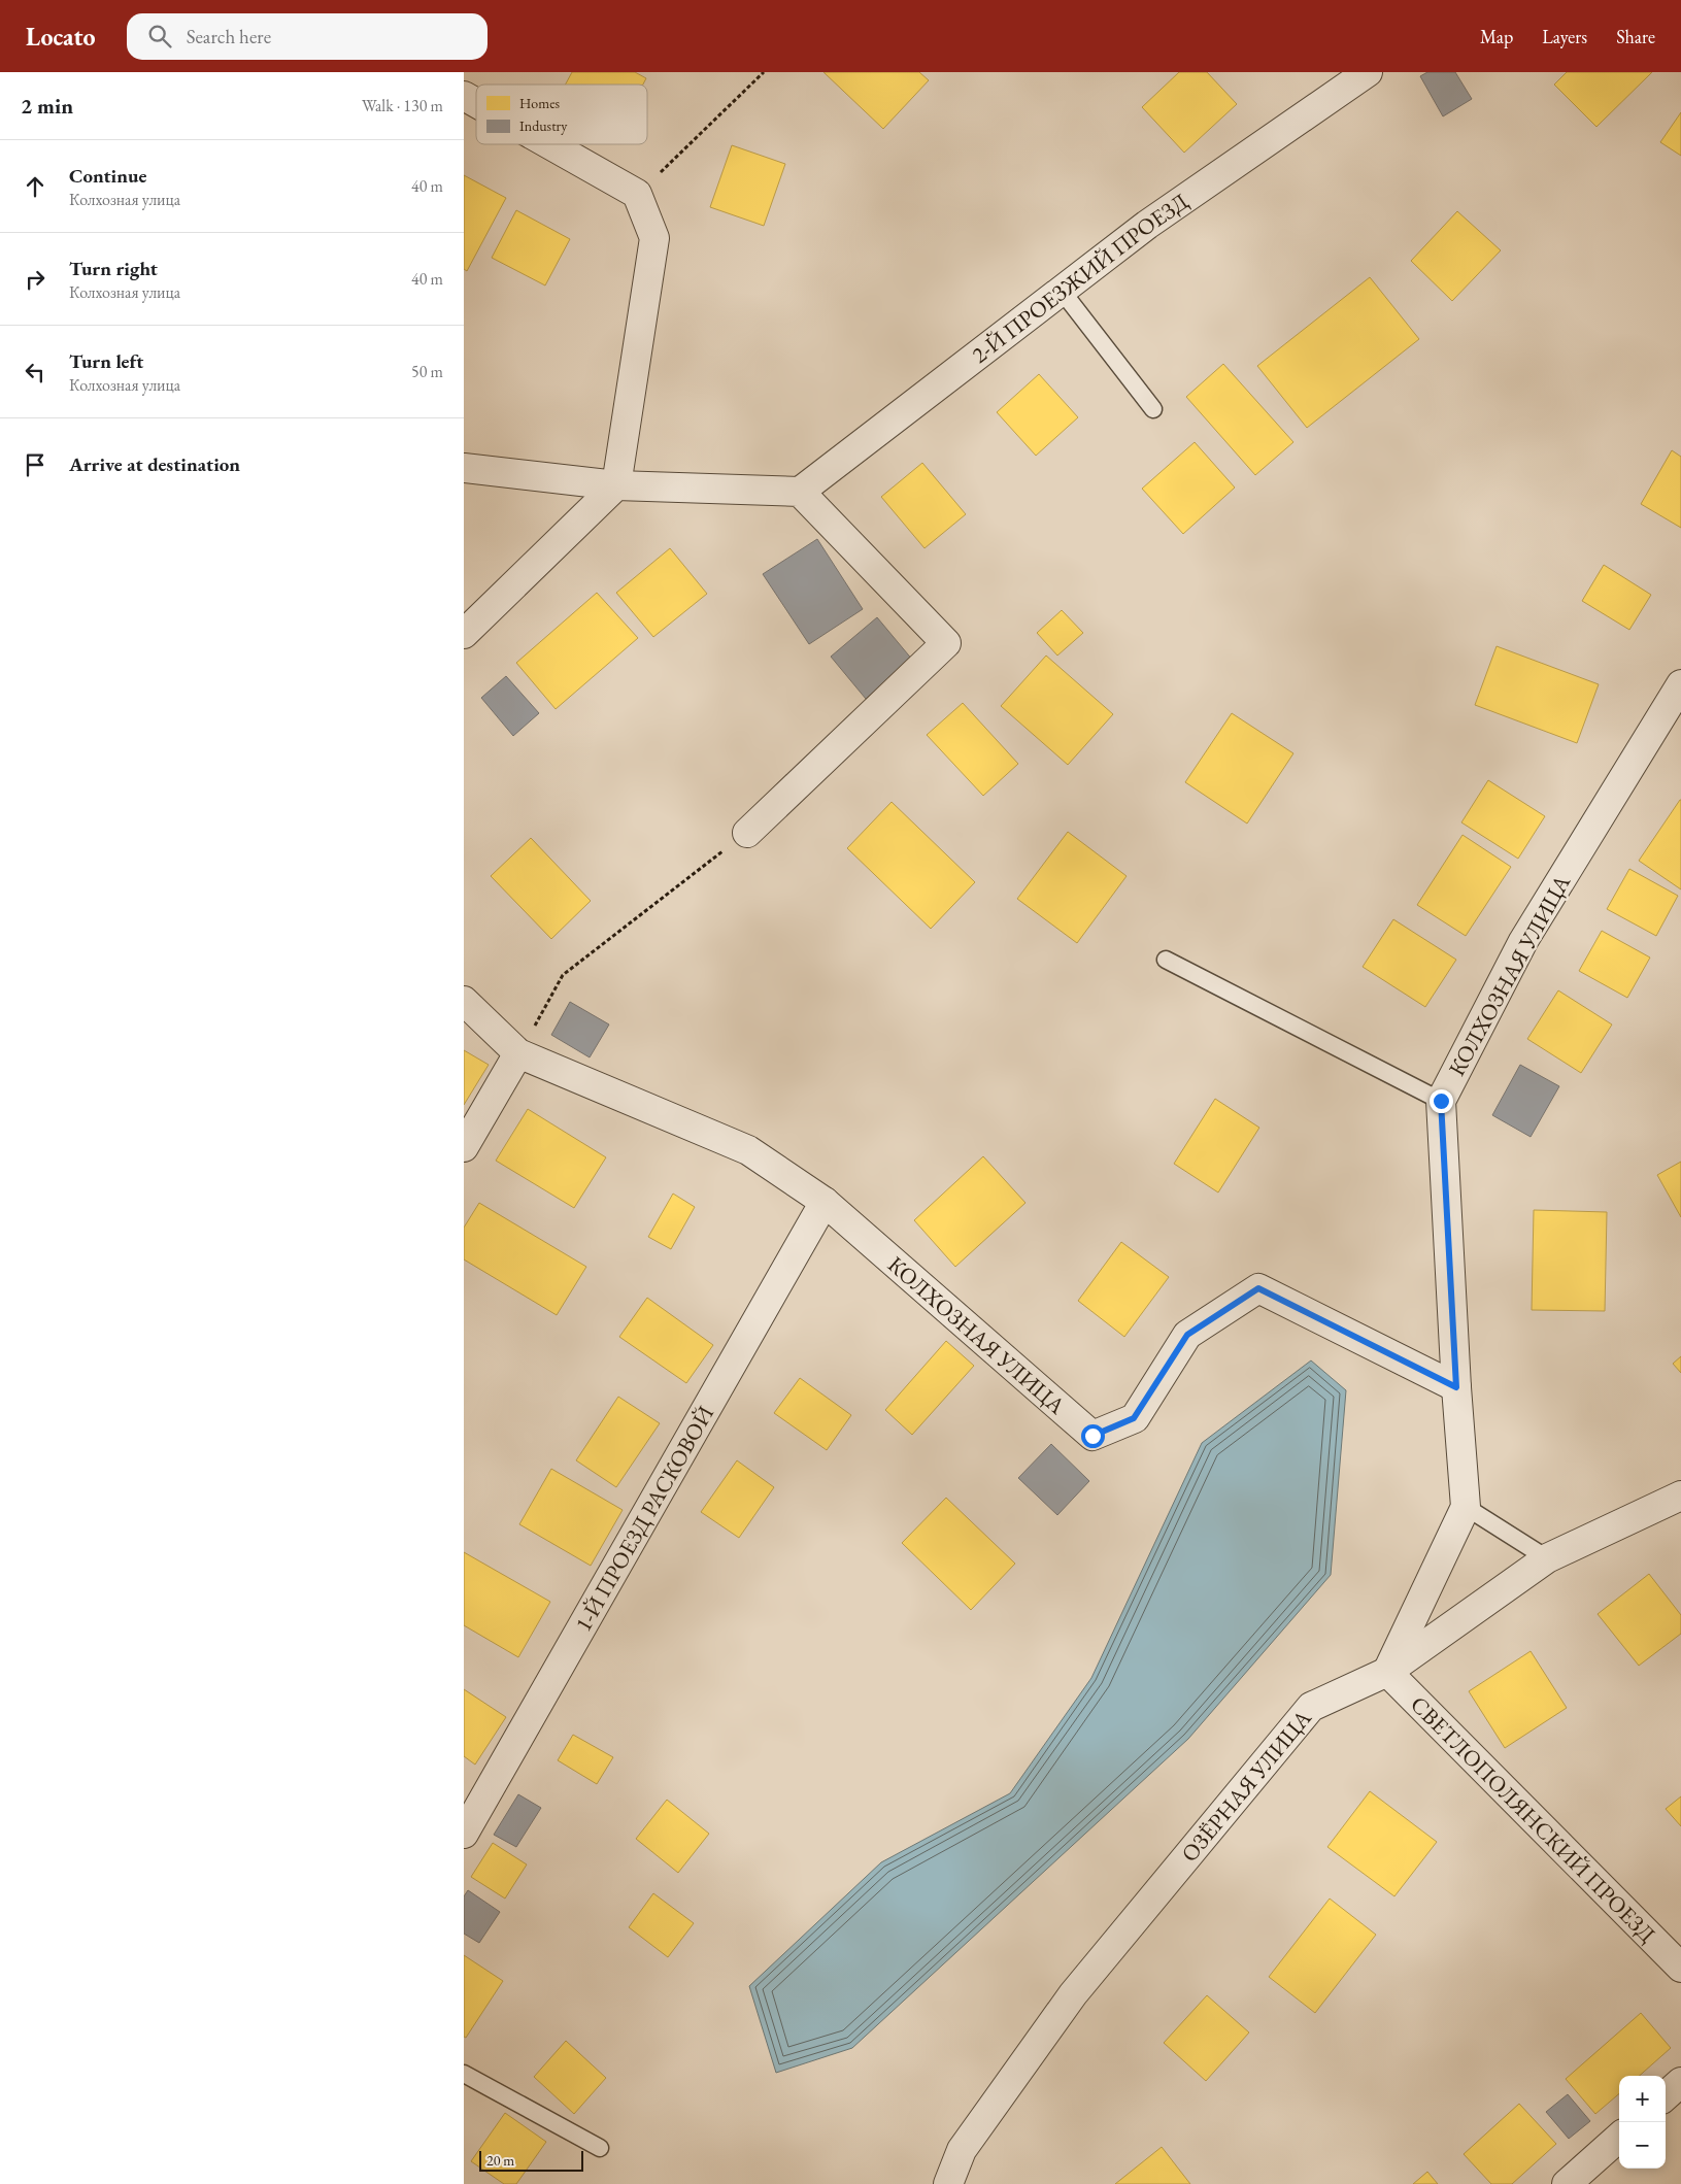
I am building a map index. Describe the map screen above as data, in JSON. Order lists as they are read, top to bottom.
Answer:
{
  "streets": {
    "street": [
      "2-Й ПРОЕЗЖИЙ ПРОЕЗД",
      "КОЛХОЗНАЯ УЛИЦА",
      "1-Й ПРОЕЗД РАСКОВОЙ",
      "ОЗЁРНАЯ УЛИЦА",
      "СВЕТЛОПОЛЯНСКИЙ ПРОЕЗД"
    ]
  },
  "crossings": [
    ["КОЛХОЗНАЯ УЛИЦА", "1-Й ПРОЕЗД РАСКОВОЙ"],
    ["КОЛХОЗНАЯ УЛИЦА", "ОЗЁРНАЯ УЛИЦА"],
    ["КОЛХОЗНАЯ УЛИЦА", "СВЕТЛОПОЛЯНСКИЙ ПРОЕЗД"],
    ["ОЗЁРНАЯ УЛИЦА", "СВЕТЛОПОЛЯНСКИЙ ПРОЕЗД"]
  ],
  "legend": ["Homes", "Industry"],
  "scale_bar": "20 m",
  "page": {
    "header": "Locato",
    "search": "Search here",
    "nav": ["Map", "Layers", "Share"],
    "heading": ["2 min", "Walk · 130 m"],
    "list": [
      ["Continue", "Колхозная улица", "40 m"],
      ["Turn right", "Колхозная улица", "40 m"],
      ["Turn left", "Колхозная улица", "50 m"],
      "Arrive at destination"
    ],
    "map_buttons": ["+", "−"],
    "scale": "20 m"
  }
}
